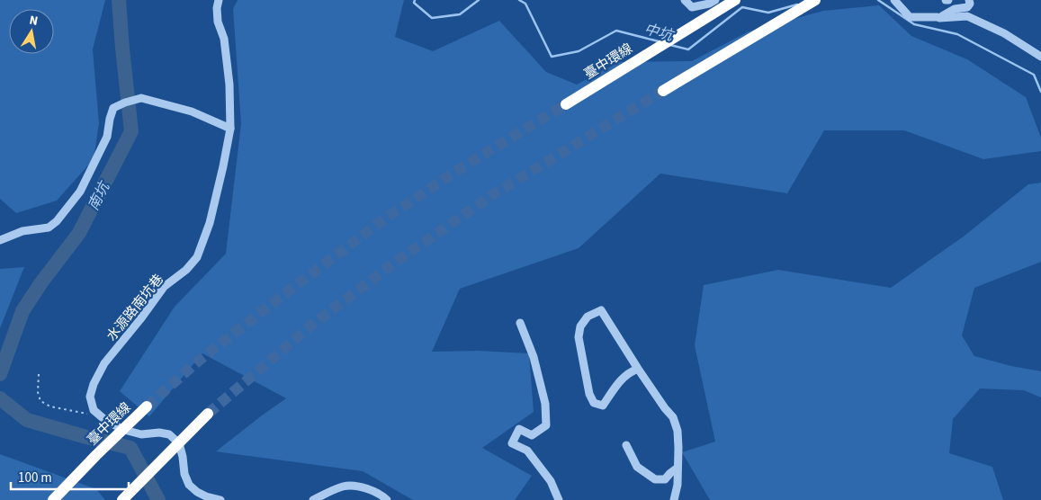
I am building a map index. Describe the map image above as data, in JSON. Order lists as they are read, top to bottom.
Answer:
{
  "streets": {
    "highway": ["臺中環線"],
    "street": ["水源路南坑巷"]
  },
  "water": ["中坑", "南坑"],
  "scale_bar": "100 m",
  "north": "top"
}
